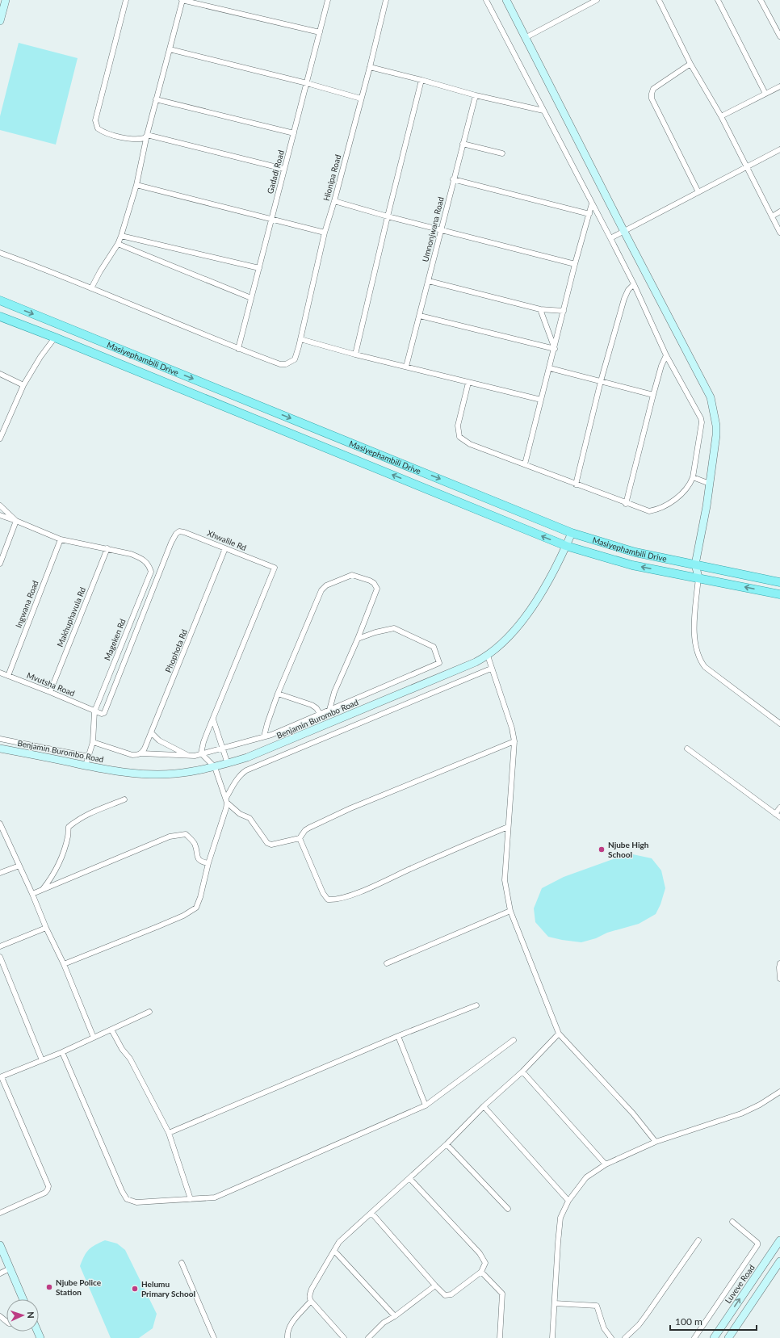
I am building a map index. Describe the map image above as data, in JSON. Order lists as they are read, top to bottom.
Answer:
{
  "streets": {
    "main road": ["Masiyephambili Drive"],
    "street": [
      "Gadadi Road",
      "Hionipa Road",
      "Umnonjwana Road",
      "Xhwalile Rd",
      "Ingwana Road",
      "Makhuphavula Rd",
      "Mageken Rd",
      "Phophota Rd",
      "Mvutsha Road",
      "Benjamin Burombo Road",
      "Luveve Road"
    ]
  },
  "crossings": [
    ["Gadadi Road", "Hionipa Road"],
    ["Masiyephambili Drive", "Benjamin Burombo Road"],
    ["Xhwalile Rd", "Mageken Rd"],
    ["Xhwalile Rd", "Phophota Rd"],
    ["Xhwalile Rd", "Mvutsha Road"],
    ["Ingwana Road", "Mvutsha Road"],
    ["Makhuphavula Rd", "Mageken Rd"],
    ["Makhuphavula Rd", "Mvutsha Road"],
    ["Mageken Rd", "Mvutsha Road"],
    ["Mageken Rd", "Benjamin Burombo Road"]
  ],
  "places": ["Njube High School", "Njube Police Station", "Helumu Primary School"],
  "scale_bar": "100 m",
  "north": "right"
}
